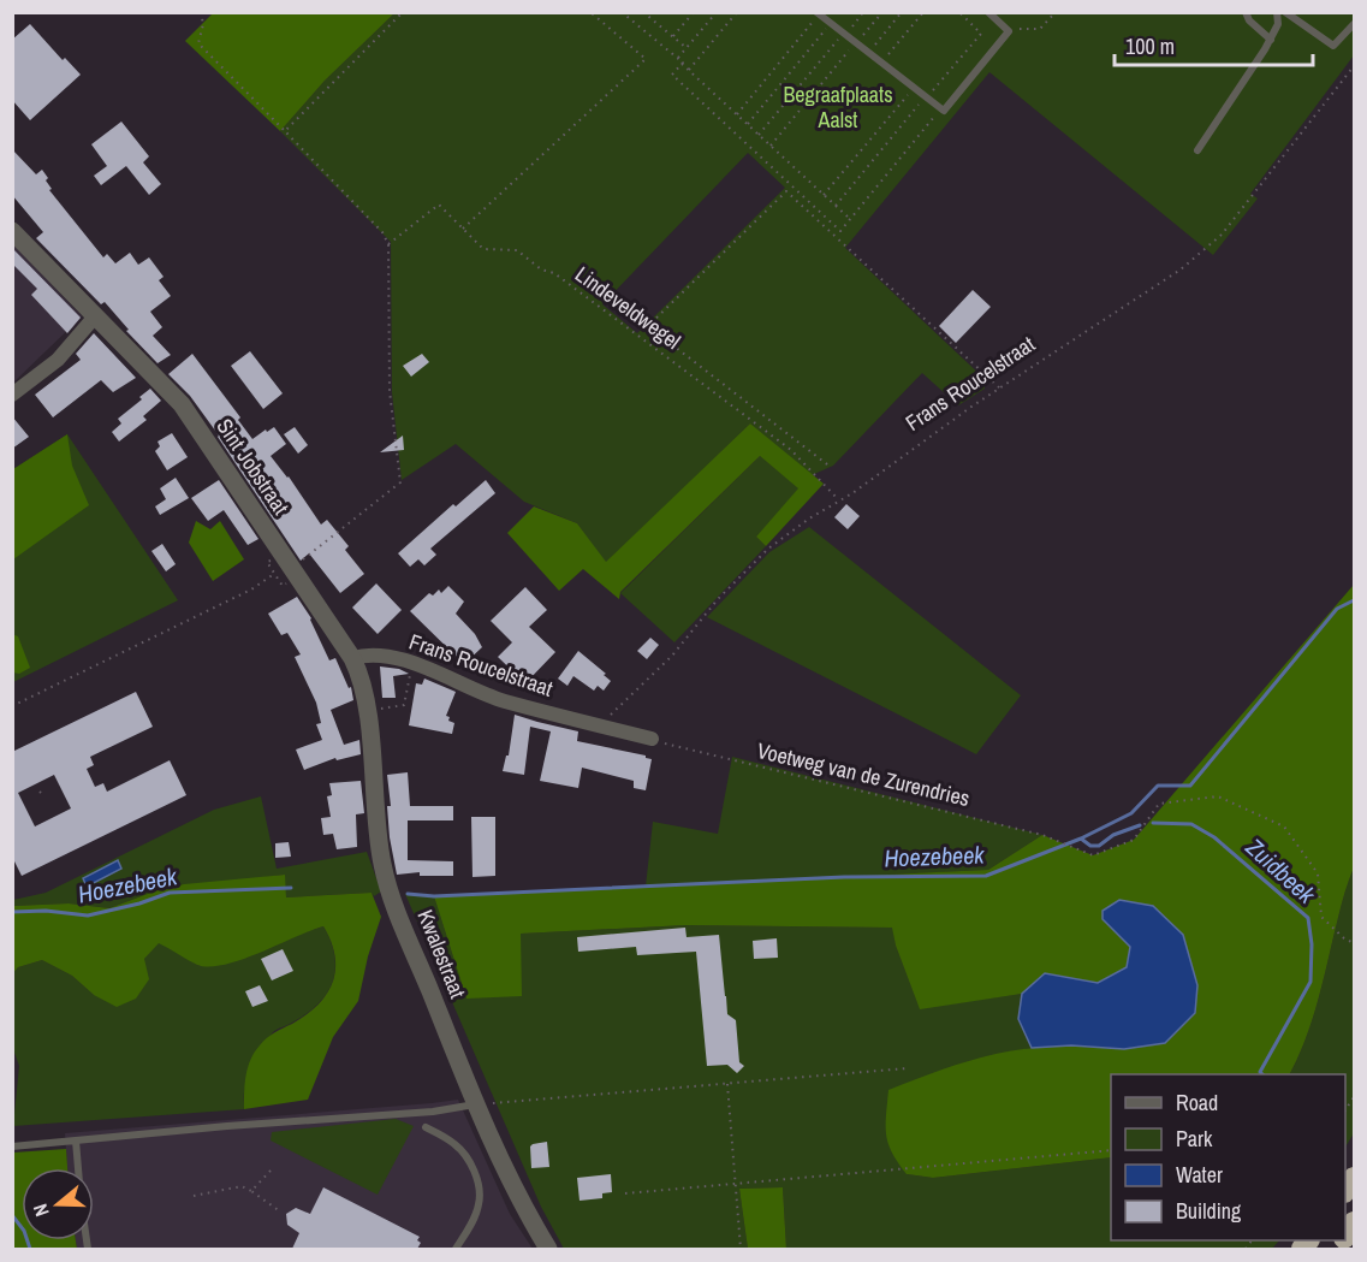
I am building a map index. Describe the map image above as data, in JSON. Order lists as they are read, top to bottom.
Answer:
{
  "streets": {
    "street": ["Frans Roucelstraat", "Sint Jobstraat", "Kwalestraat"],
    "path": ["Lindeveldwegel", "Voetweg van de Zurendries"]
  },
  "crossings": [
    ["Lindeveldwegel", "Frans Roucelstraat"],
    ["Frans Roucelstraat", "Sint Jobstraat"],
    ["Frans Roucelstraat", "Voetweg van de Zurendries"],
    ["Frans Roucelstraat", "Kwalestraat"],
    ["Sint Jobstraat", "Kwalestraat"]
  ],
  "water": ["Hoezebeek", "Zuidbeek"],
  "parks": ["Begraafplaats Aalst"],
  "legend": [
    "Road",
    "Park",
    "Water",
    "Building"
  ],
  "scale_bar": "100 m",
  "north": "left"
}
